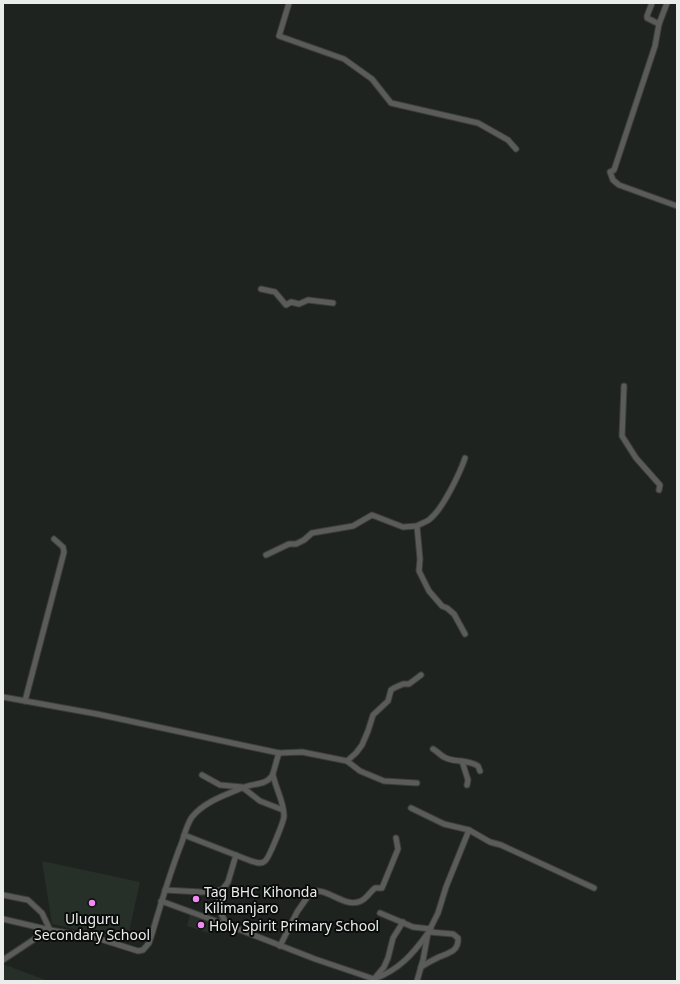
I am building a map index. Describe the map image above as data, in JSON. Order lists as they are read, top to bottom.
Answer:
{
  "places": ["Tag BHC Kihonda Kilimanjaro", "Uluguru Secondary School", "Holy Spirit Primary School"]
}
